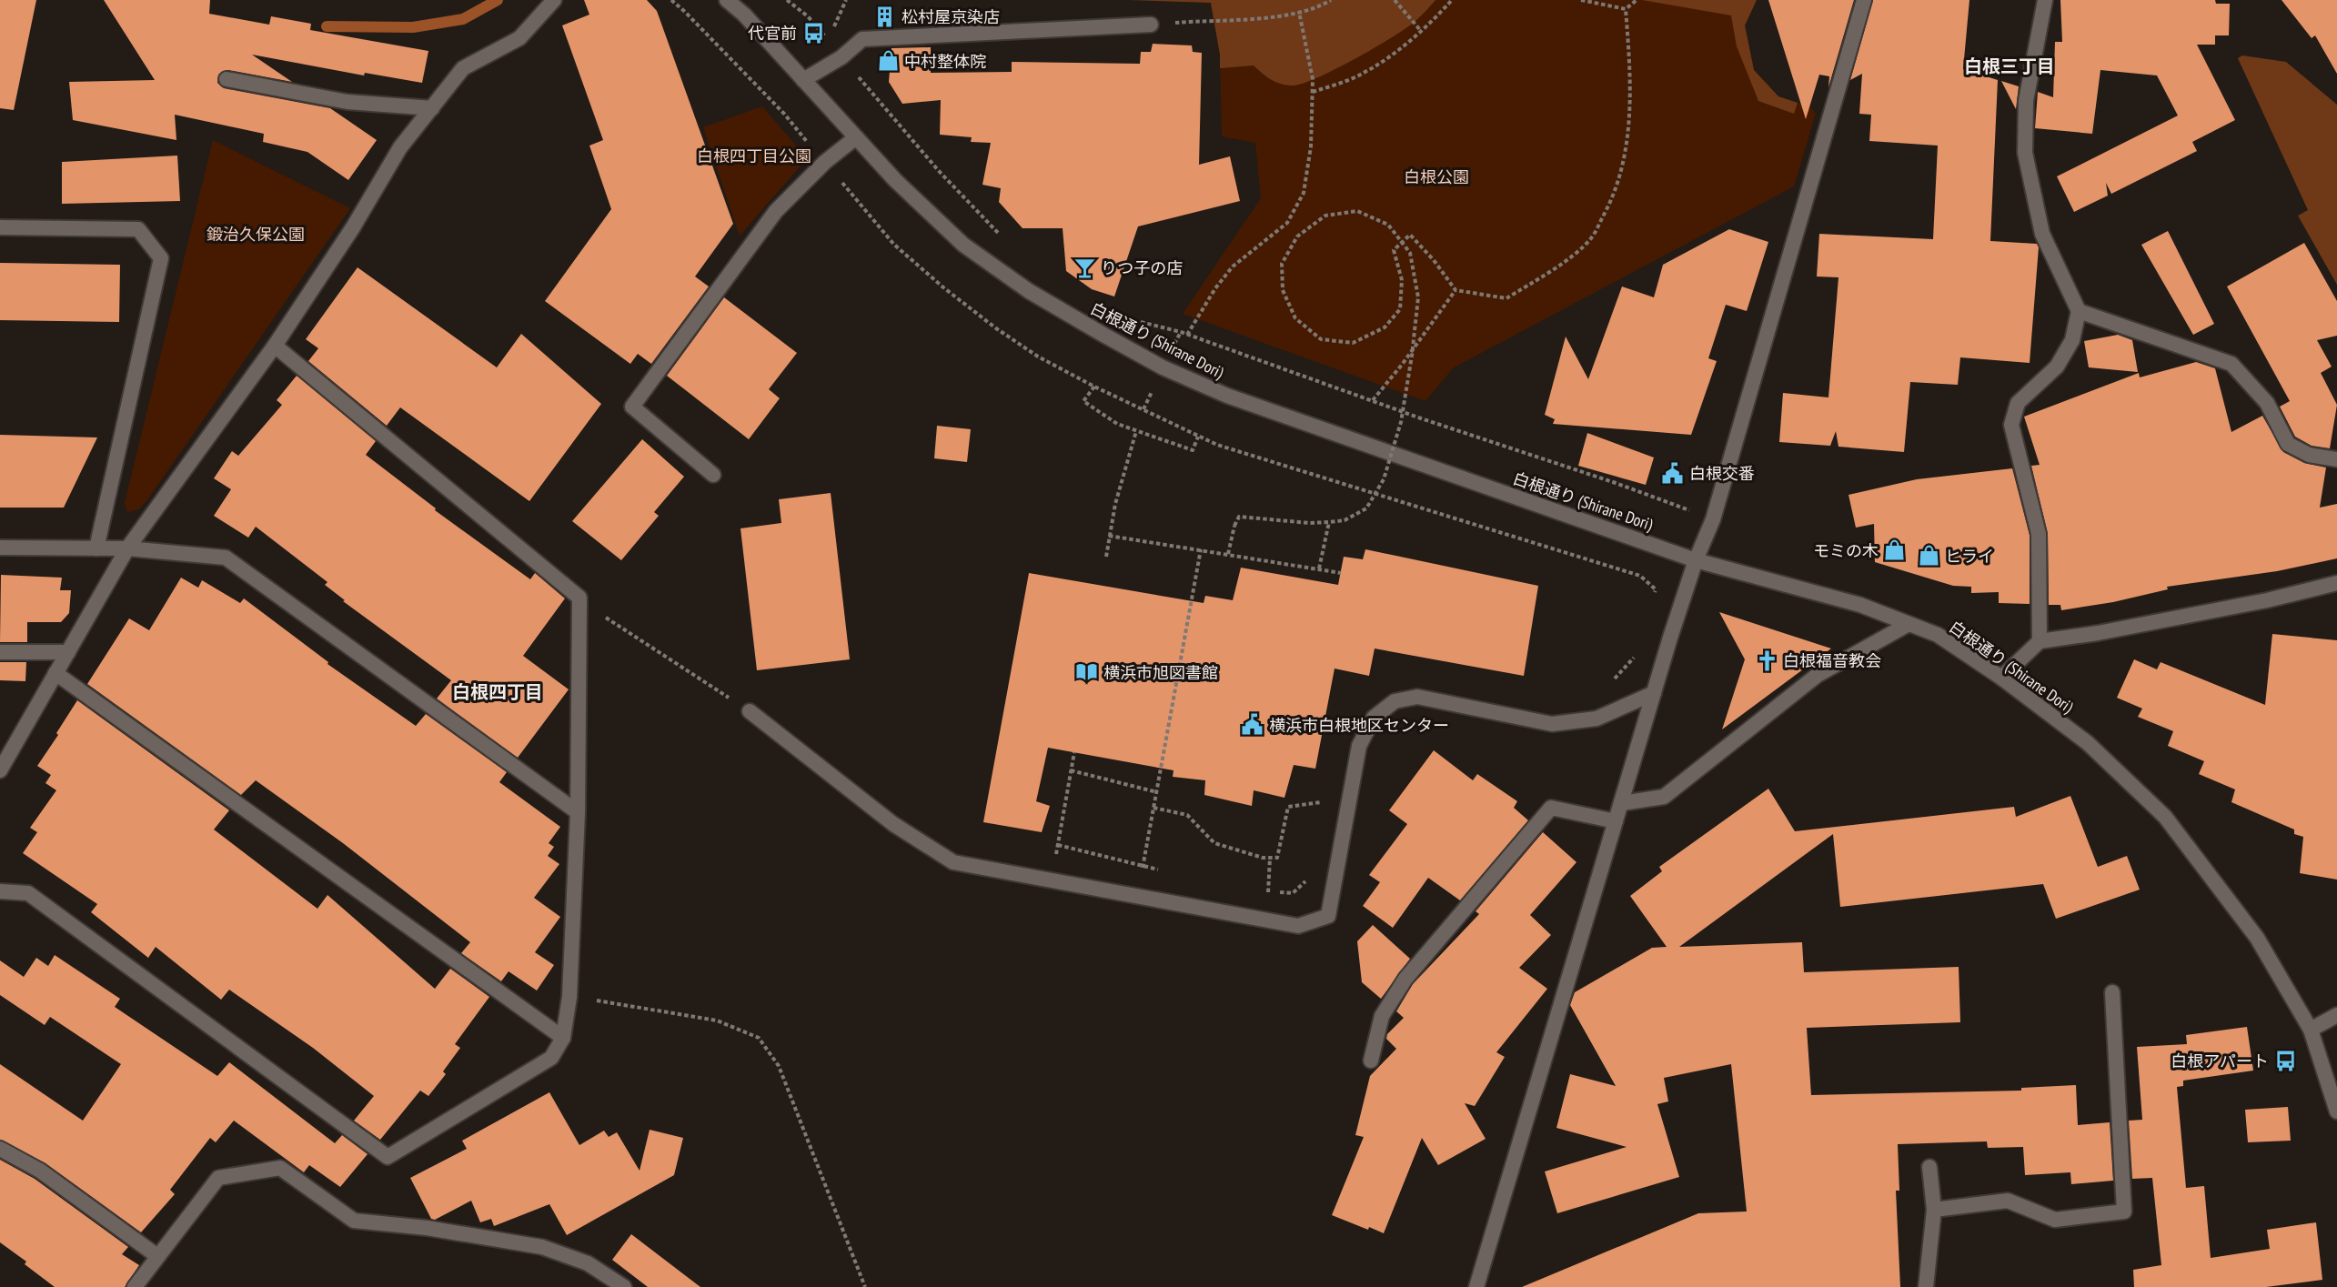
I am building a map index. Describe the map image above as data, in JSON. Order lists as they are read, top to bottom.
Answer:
{
  "streets": {
    "street": ["白根通り (Shirane Dori)"]
  },
  "districts": ["白根三丁目", "白根四丁目"],
  "parks": ["白根四丁目公園", "白根公園", "鍛治久保公園"],
  "places": {
    "building": ["松村屋京染店"],
    "bus stop": ["代官前", "白根アパート"],
    "shop": ["中村整体院", "モミの木", "ヒライ"],
    "bar": ["りつ子の店"],
    "public building": ["白根交番", "横浜市白根地区センター"],
    "church": ["白根福音教会"],
    "library": ["横浜市旭図書館"]
  }
}
